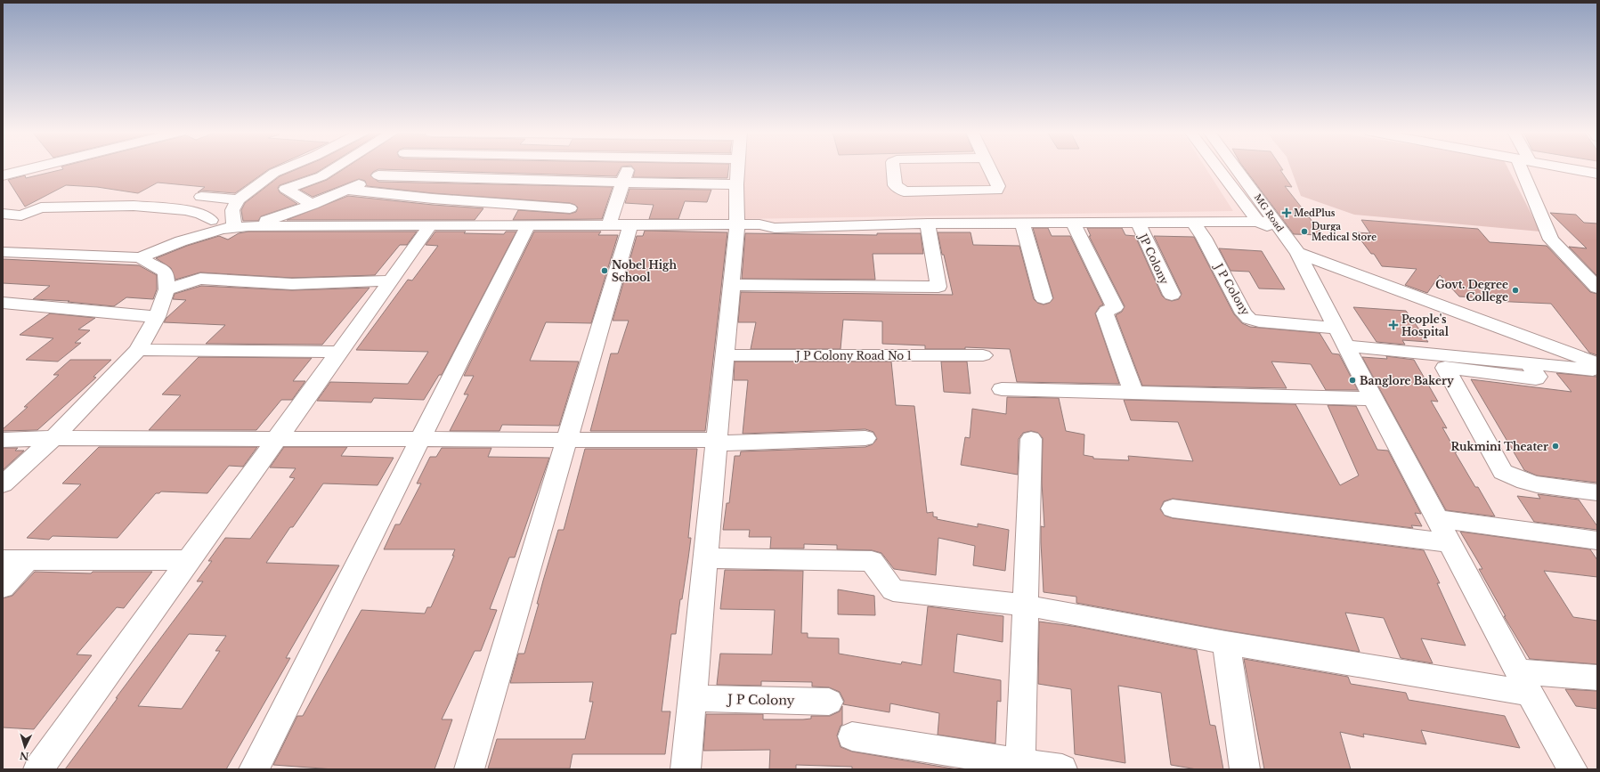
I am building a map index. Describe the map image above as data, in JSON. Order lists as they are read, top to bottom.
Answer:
{
  "streets": {
    "street": [
      "MG Road",
      "JP Colony",
      "J P Colony",
      "J P Colony Road No 1"
    ]
  },
  "places": {
    "health": ["MedPlus", "People's Hospital"],
    "other": [
      "Durga Medical Store",
      "Nobel High School",
      "Govt. Degree College",
      "Banglore Bakery",
      "Rukmini Theater"
    ]
  },
  "north": "bottom"
}
